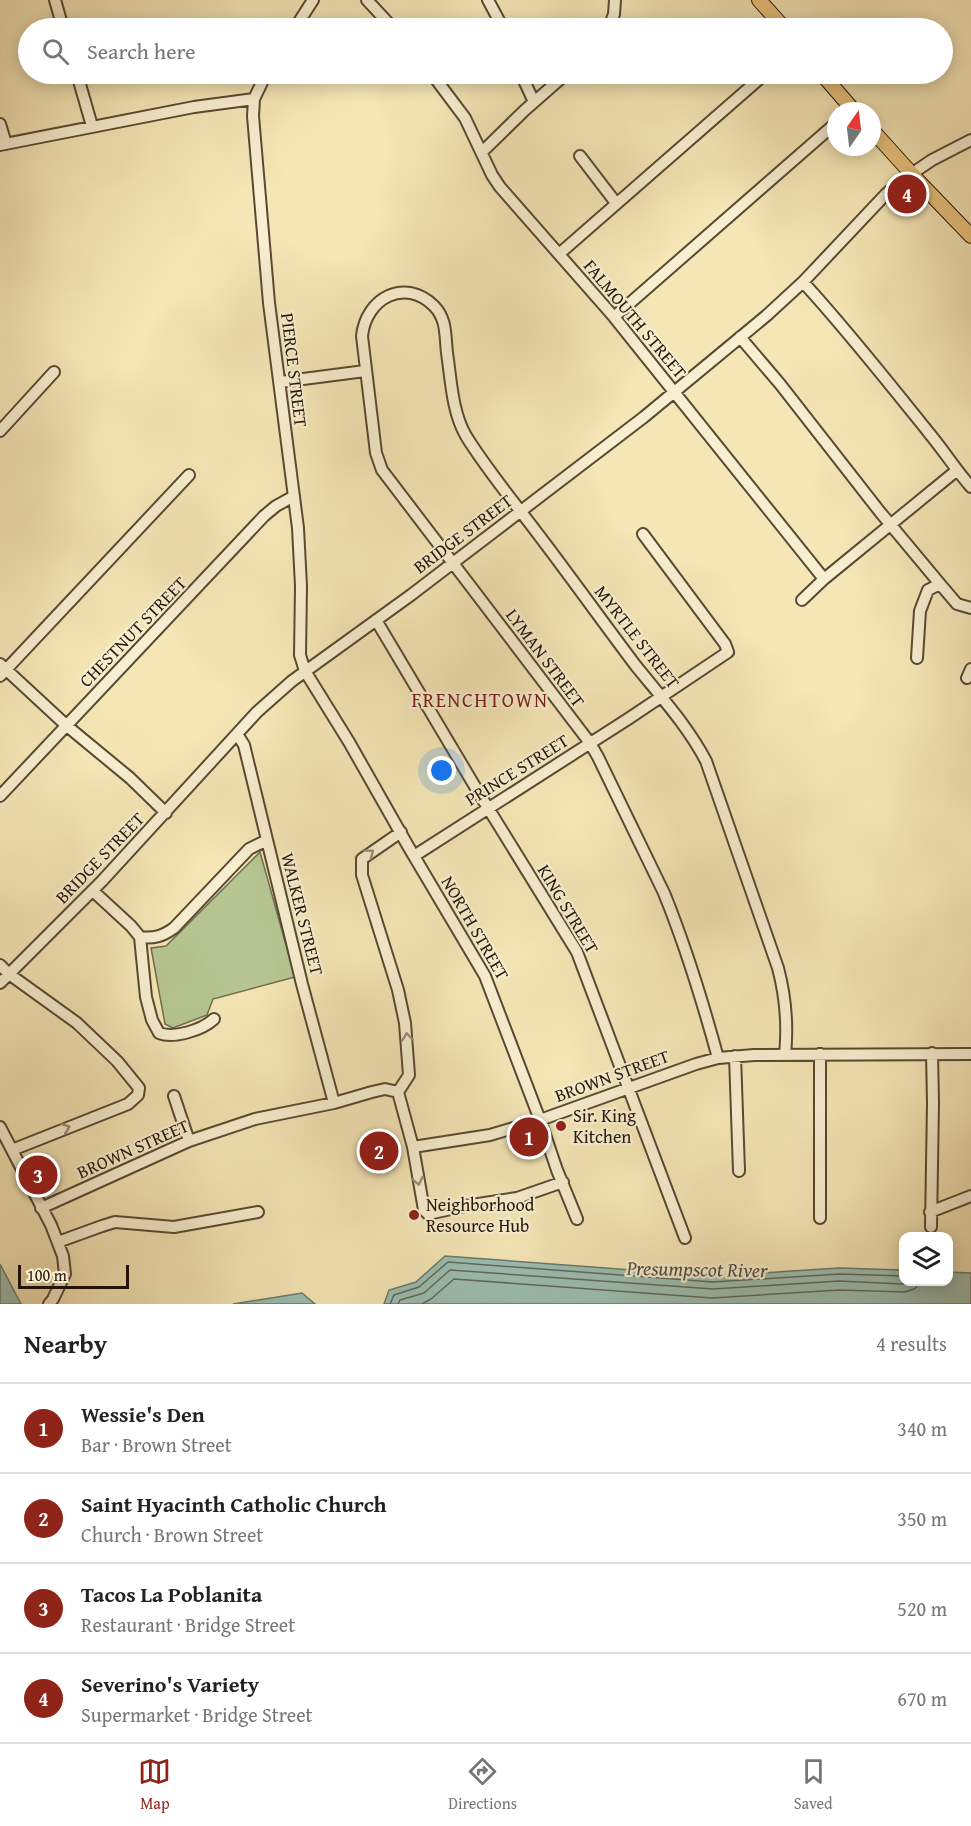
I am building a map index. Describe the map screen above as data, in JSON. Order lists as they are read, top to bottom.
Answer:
{
  "streets": {
    "street": [
      "FALMOUTH STREET",
      "PIERCE STREET",
      "BRIDGE STREET",
      "CHESTNUT STREET",
      "MYRTLE STREET",
      "LYMAN STREET",
      "PRINCE STREET",
      "KING STREET",
      "WALKER STREET",
      "NORTH STREET",
      "BROWN STREET"
    ]
  },
  "crossings": [
    ["FALMOUTH STREET", "BRIDGE STREET"],
    ["PIERCE STREET", "BRIDGE STREET"],
    ["PIERCE STREET", "CHESTNUT STREET"],
    ["PIERCE STREET", "NORTH STREET"],
    ["BRIDGE STREET", "MYRTLE STREET"],
    ["BRIDGE STREET", "LYMAN STREET"],
    ["BRIDGE STREET", "KING STREET"],
    ["BRIDGE STREET", "WALKER STREET"],
    ["BRIDGE STREET", "NORTH STREET"],
    ["MYRTLE STREET", "LYMAN STREET"],
    ["MYRTLE STREET", "PRINCE STREET"],
    ["MYRTLE STREET", "BROWN STREET"],
    ["LYMAN STREET", "PRINCE STREET"],
    ["LYMAN STREET", "BROWN STREET"],
    ["PRINCE STREET", "KING STREET"],
    ["PRINCE STREET", "NORTH STREET"],
    ["KING STREET", "BROWN STREET"],
    ["WALKER STREET", "BROWN STREET"],
    ["NORTH STREET", "BROWN STREET"]
  ],
  "districts": ["FRENCHTOWN"],
  "water": ["Presumpscot River"],
  "places": ["Sir. King Kitchen", "Neighborhood Resource Hub"],
  "scale_bar": "100 m",
  "north": "top",
  "page": {
    "search": "Search here",
    "pins": [
      "4",
      "1",
      "2",
      "3"
    ],
    "scale": "100 m",
    "heading": ["Nearby", "4 results"],
    "list": [
      {
        "mark": "1",
        "name": "Wessie's Den",
        "note": "Bar · Brown Street",
        "value": "340 m"
      },
      {
        "mark": "2",
        "name": "Saint Hyacinth Catholic Church",
        "note": "Church · Brown Street",
        "value": "350 m"
      },
      {
        "mark": "3",
        "name": "Tacos La Poblanita",
        "note": "Restaurant · Bridge Street",
        "value": "520 m"
      },
      {
        "mark": "4",
        "name": "Severino's Variety",
        "note": "Supermarket · Bridge Street",
        "value": "670 m"
      }
    ],
    "nav": ["Map", "Directions", "Saved"]
  }
}
